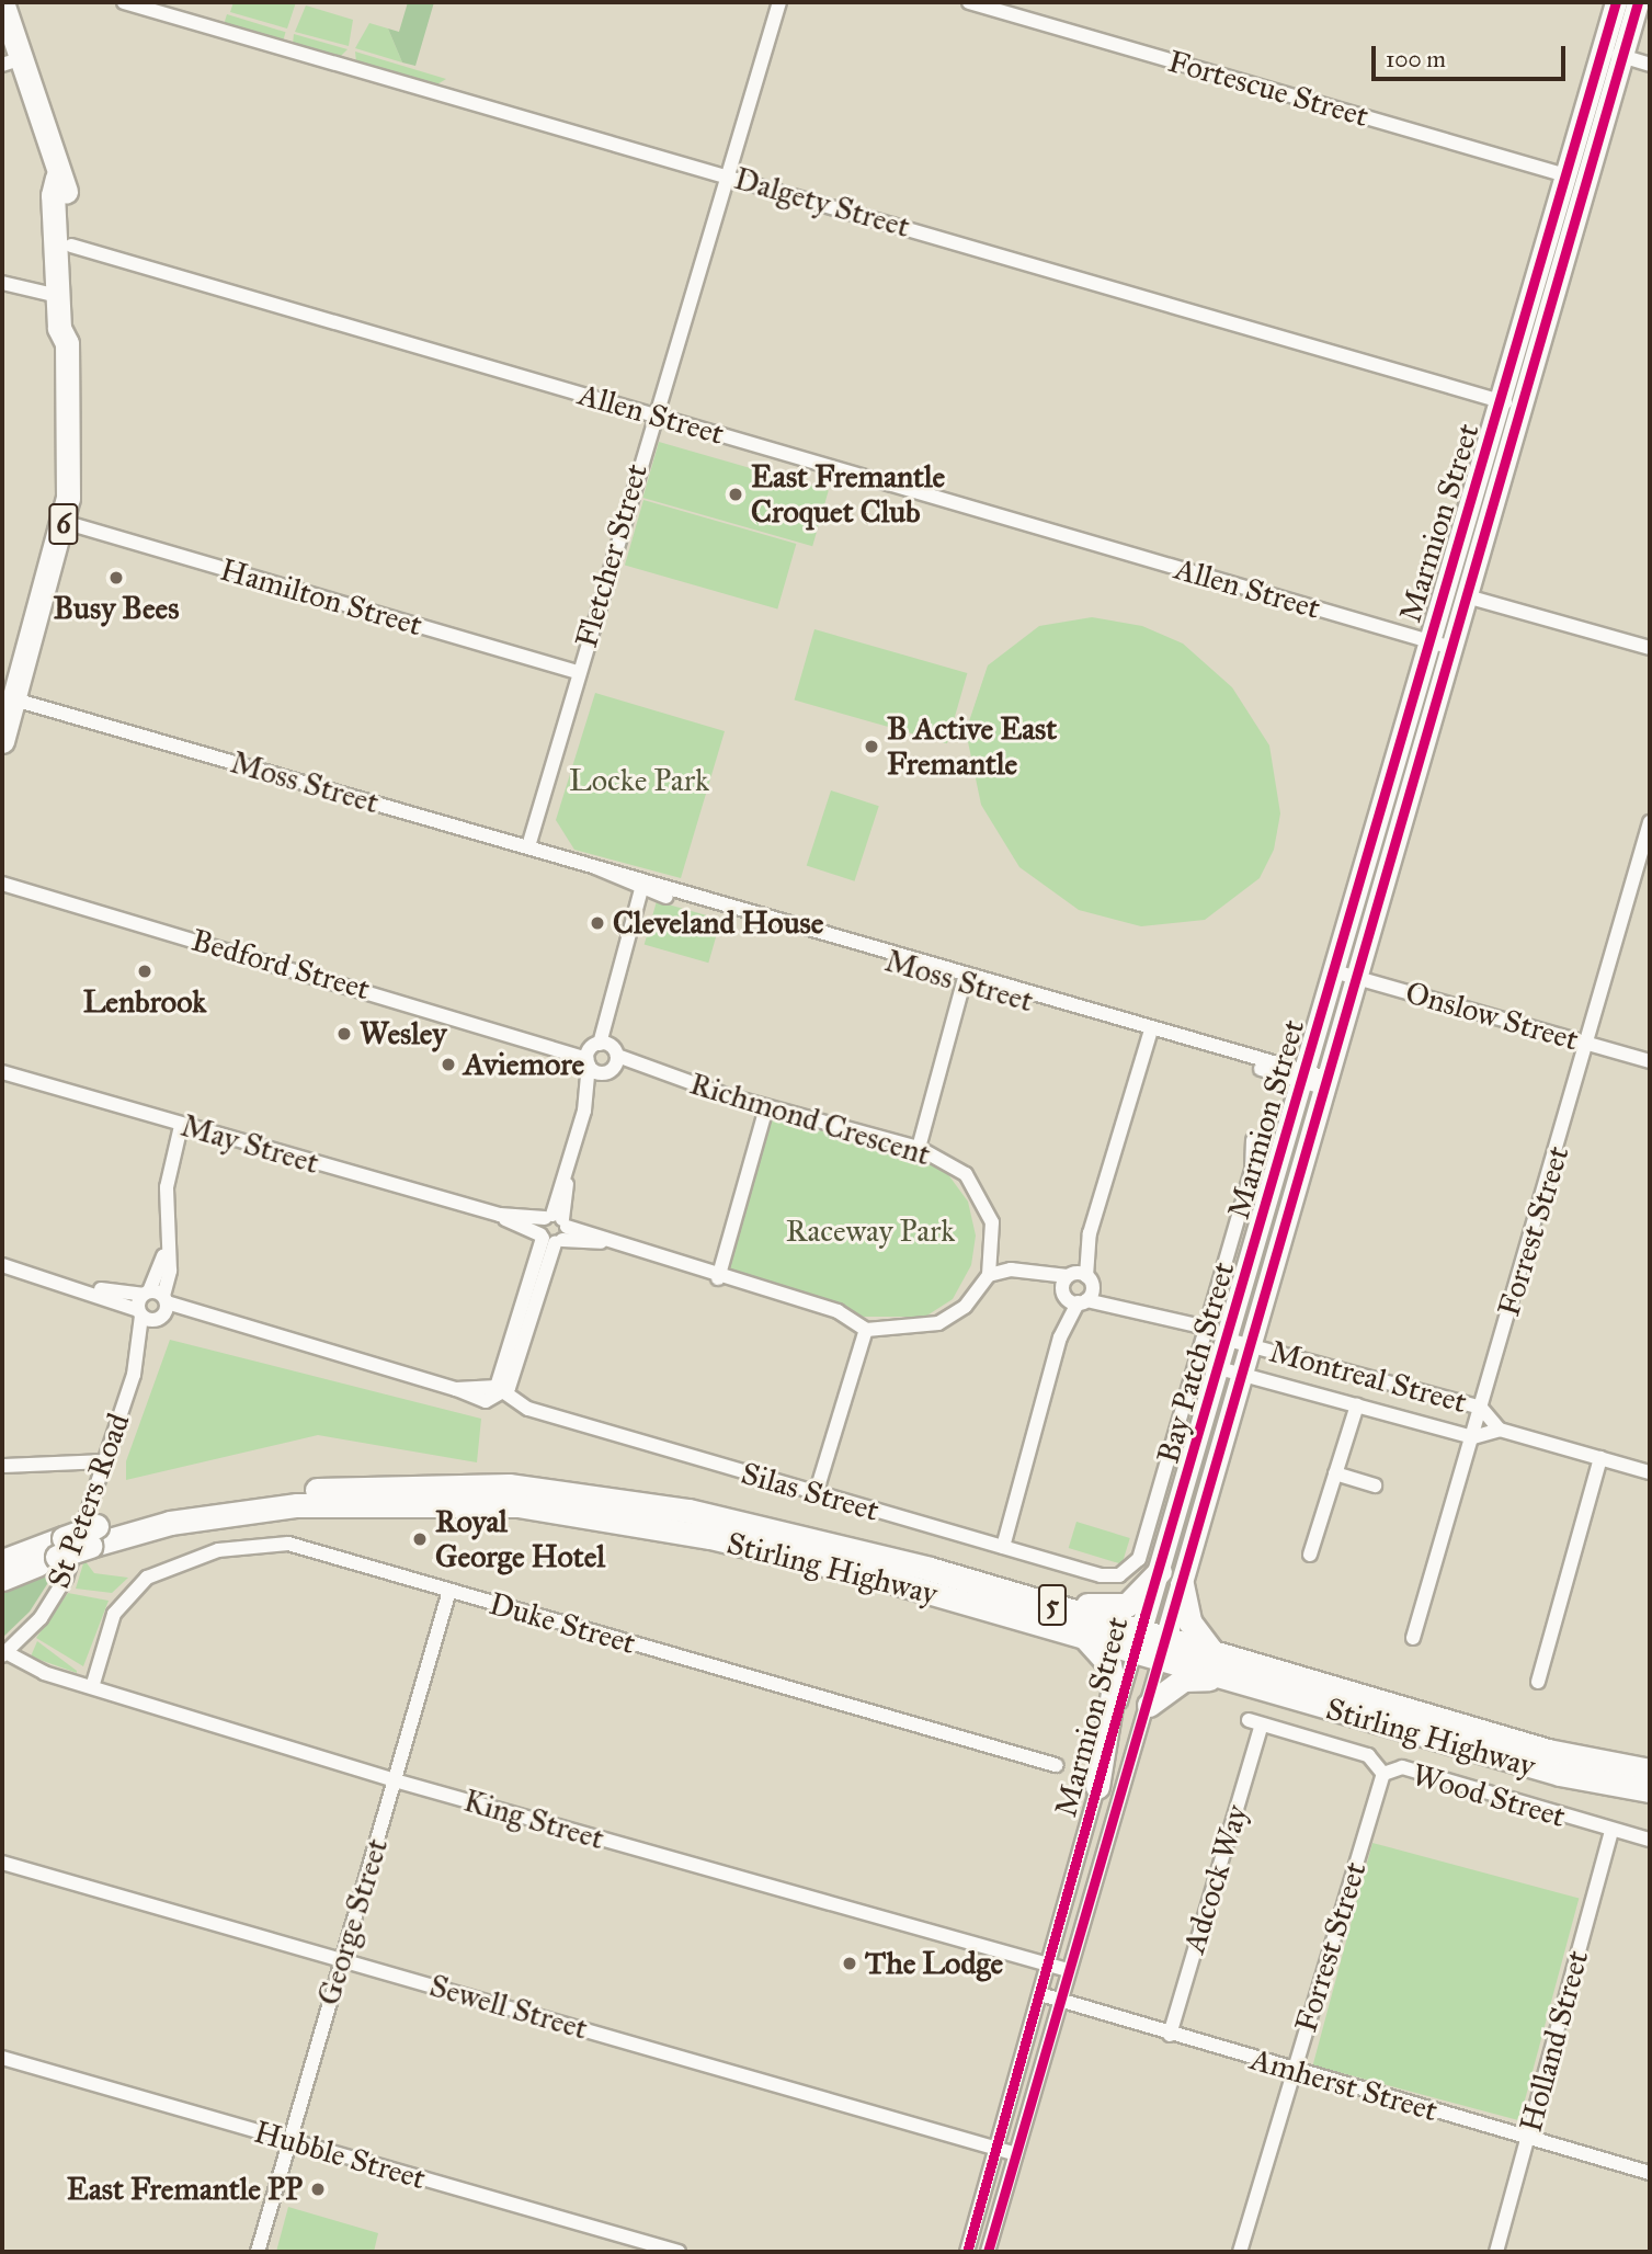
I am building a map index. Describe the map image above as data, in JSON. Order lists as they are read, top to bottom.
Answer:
{
  "streets": {
    "highway": ["6", "Stirling Highway", "5"],
    "main road": ["Marmion Street"],
    "street": [
      "Fortescue Street",
      "Dalgety Street",
      "Allen Street",
      "Fletcher Street",
      "Hamilton Street",
      "Moss Street",
      "Bedford Street",
      "Onslow Street",
      "Richmond Crescent",
      "May Street",
      "Forrest Street",
      "Bay Patch Street",
      "Montreal Street",
      "Silas Street",
      "St Peters Road",
      "Duke Street",
      "Wood Street",
      "King Street",
      "Adcock Way",
      "George Street",
      "Sewell Street",
      "Holland Street",
      "Amherst Street",
      "Hubble Street"
    ]
  },
  "crossings": [
    ["Fortescue Street", "Marmion Street"],
    ["Dalgety Street", "Marmion Street"],
    ["Dalgety Street", "Fletcher Street"],
    ["Allen Street", "Marmion Street"],
    ["Allen Street", "6"],
    ["Allen Street", "Fletcher Street"],
    ["Marmion Street", "Moss Street"],
    ["Marmion Street", "Onslow Street"],
    ["Marmion Street", "Montreal Street"],
    ["Marmion Street", "Stirling Highway"],
    ["Marmion Street", "King Street"],
    ["Marmion Street", "Sewell Street"],
    ["Marmion Street", "Amherst Street"],
    ["6", "Hamilton Street"],
    ["6", "Moss Street"],
    ["Fletcher Street", "Hamilton Street"],
    ["Fletcher Street", "Moss Street"],
    ["Onslow Street", "Forrest Street"],
    ["Forrest Street", "Montreal Street"],
    ["Forrest Street", "Wood Street"],
    ["Forrest Street", "Amherst Street"],
    ["Bay Patch Street", "Silas Street"],
    ["Silas Street", "St Peters Road"],
    ["St Peters Road", "King Street"],
    ["Duke Street", "King Street"],
    ["Duke Street", "George Street"],
    ["Wood Street", "Adcock Way"],
    ["Wood Street", "Holland Street"],
    ["King Street", "George Street"],
    ["Adcock Way", "Amherst Street"],
    ["George Street", "Sewell Street"],
    ["George Street", "Hubble Street"],
    ["Holland Street", "Amherst Street"]
  ],
  "parks": ["Locke Park", "Raceway Park"],
  "places": [
    "East Fremantle Croquet Club",
    "Busy Bees",
    "B Active East Fremantle",
    "Cleveland House",
    "Lenbrook",
    "Wesley",
    "Aviemore",
    "Royal George Hotel",
    "The Lodge",
    "East Fremantle PP"
  ],
  "scale_bar": "100 m"
}
